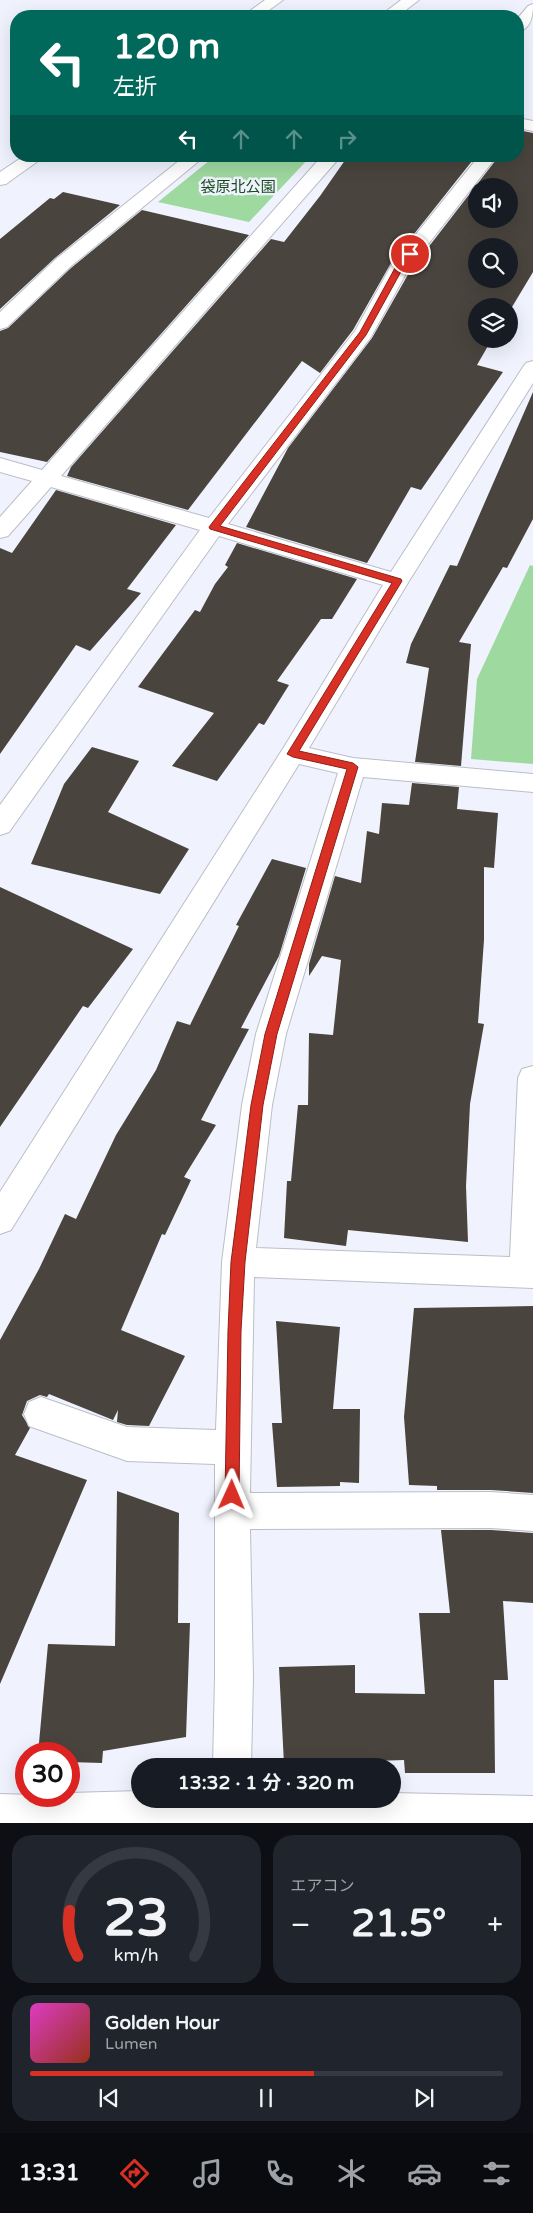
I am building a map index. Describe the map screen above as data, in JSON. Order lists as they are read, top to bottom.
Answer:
{
  "parks": ["袋原北公園"],
  "page": {
    "turn": ["120 m", "左折"],
    "limit": "30",
    "trip": "13:32 · 1 分 · 320 m",
    "tile": "エアコン",
    "heat": ["−", "21.5°", "+"],
    "song": ["Golden Hour", "Lumen"],
    "tabs": "13:31",
    "gauge": ["23", "km/h"]
  }
}
